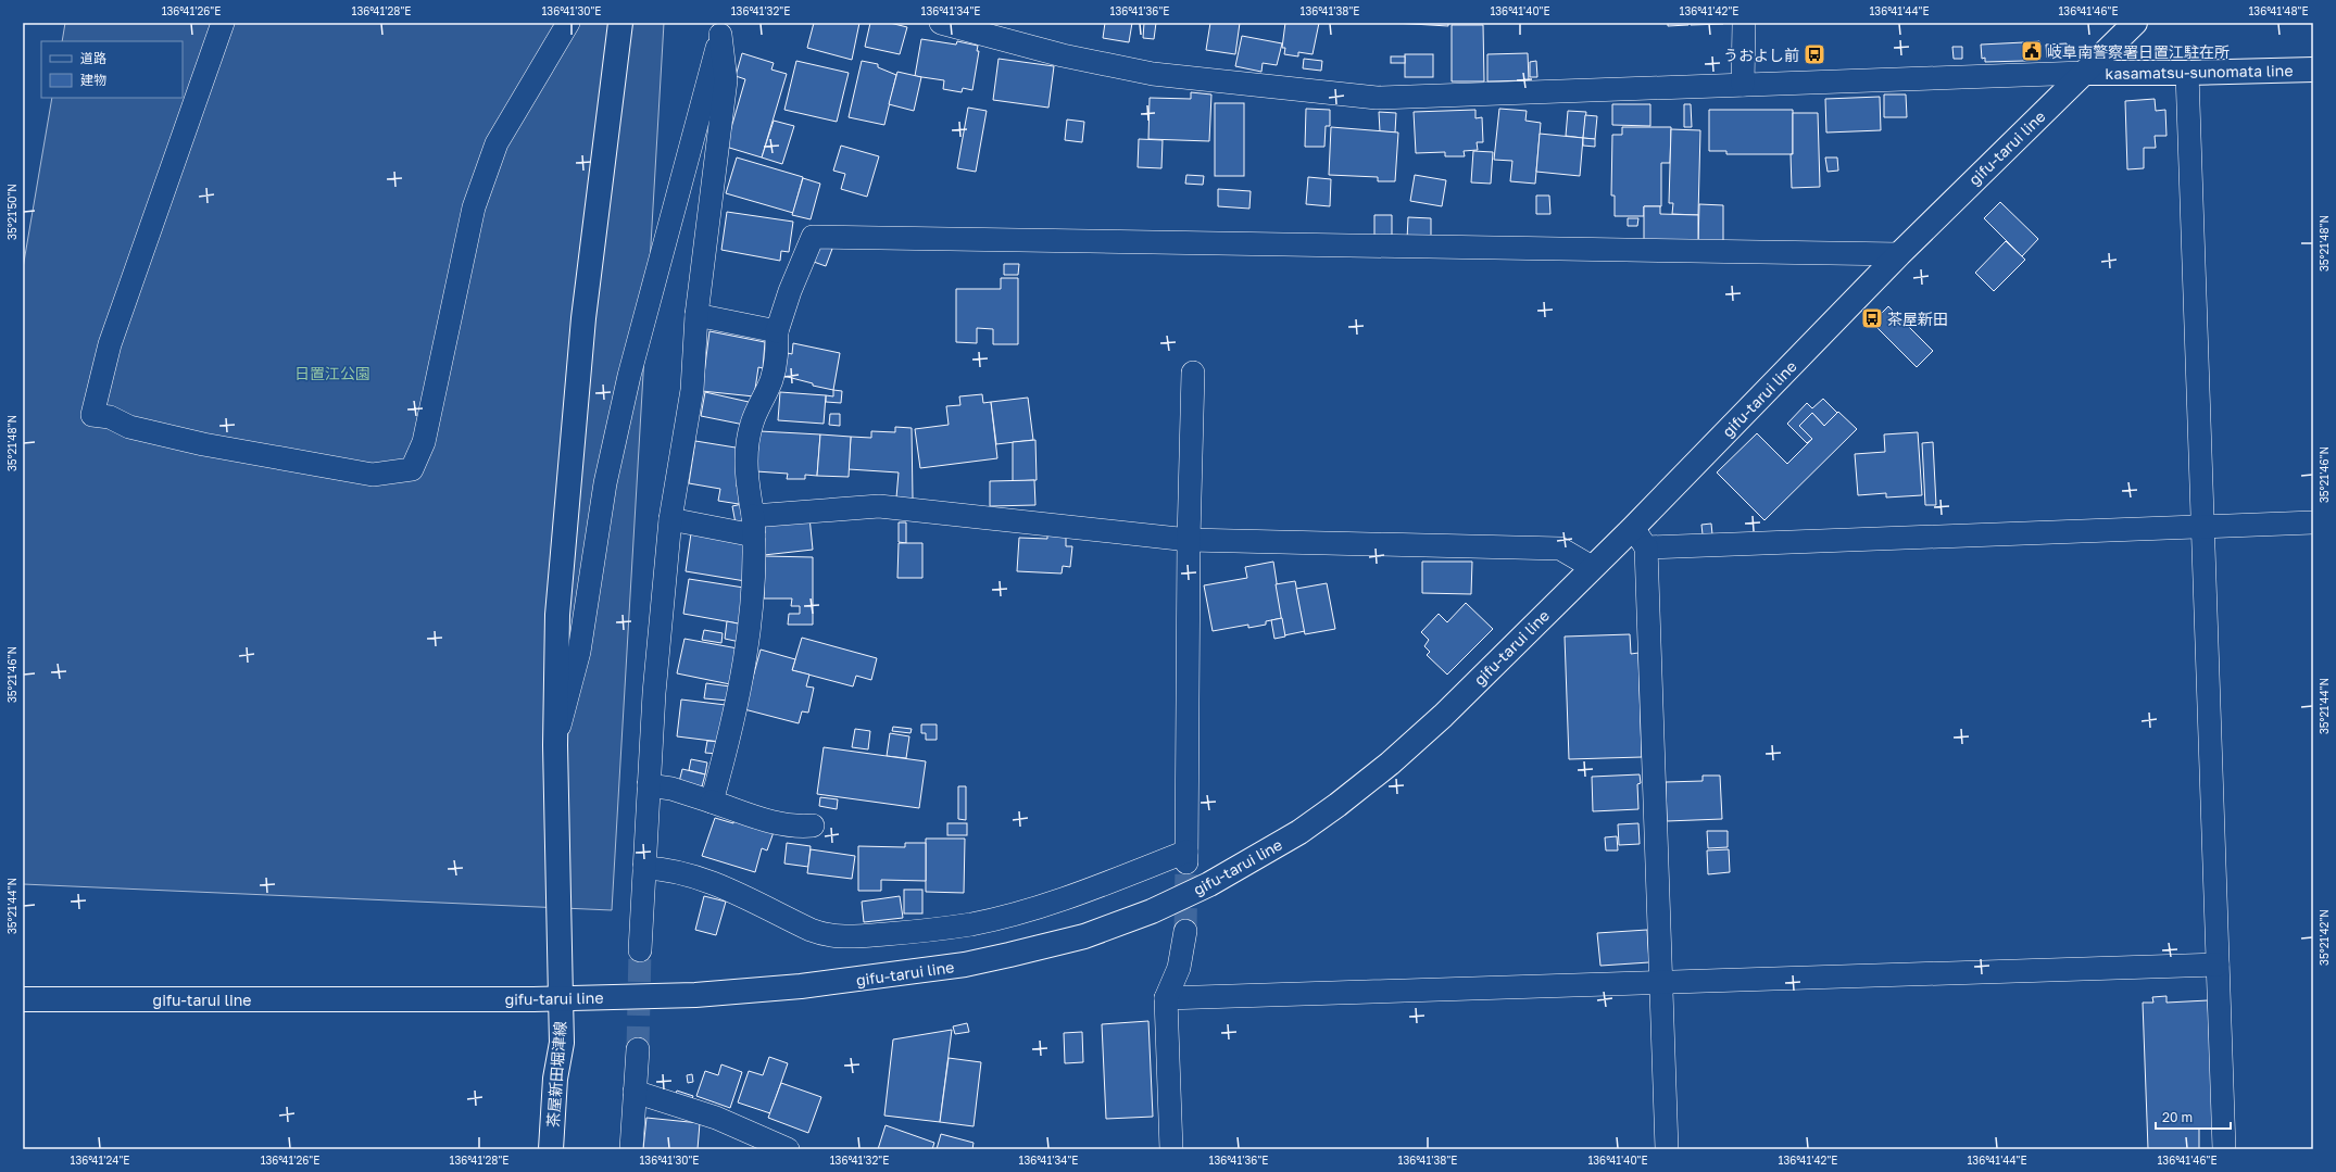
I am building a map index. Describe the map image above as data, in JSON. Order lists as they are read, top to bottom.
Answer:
{
  "streets": {
    "main road": ["kasamatsu-sunomata line", "gifu-tarui line", "茶屋新田堀津線"]
  },
  "crossings": [
    ["kasamatsu-sunomata line", "gifu-tarui line"],
    ["gifu-tarui line", "茶屋新田堀津線"]
  ],
  "parks": ["日置江公園"],
  "places": {
    "public building": ["岐阜南警察署日置江駐在所"],
    "bus stop": ["うおよし前", "茶屋新田"]
  },
  "legend": ["道路", "建物"],
  "scale_bar": "20 m",
  "coordinates": [
    "136°41'26\"E",
    "136°41'28\"E",
    "136°41'30\"E",
    "136°41'32\"E",
    "136°41'34\"E",
    "136°41'36\"E",
    "136°41'38\"E",
    "136°41'40\"E",
    "136°41'42\"E",
    "136°41'44\"E",
    "136°41'46\"E",
    "136°41'48\"E",
    "35°21'50\"N",
    "35°21'48\"N",
    "35°21'46\"N",
    "35°21'44\"N",
    "35°21'42\"N",
    "136°41'24\"E"
  ]
}
